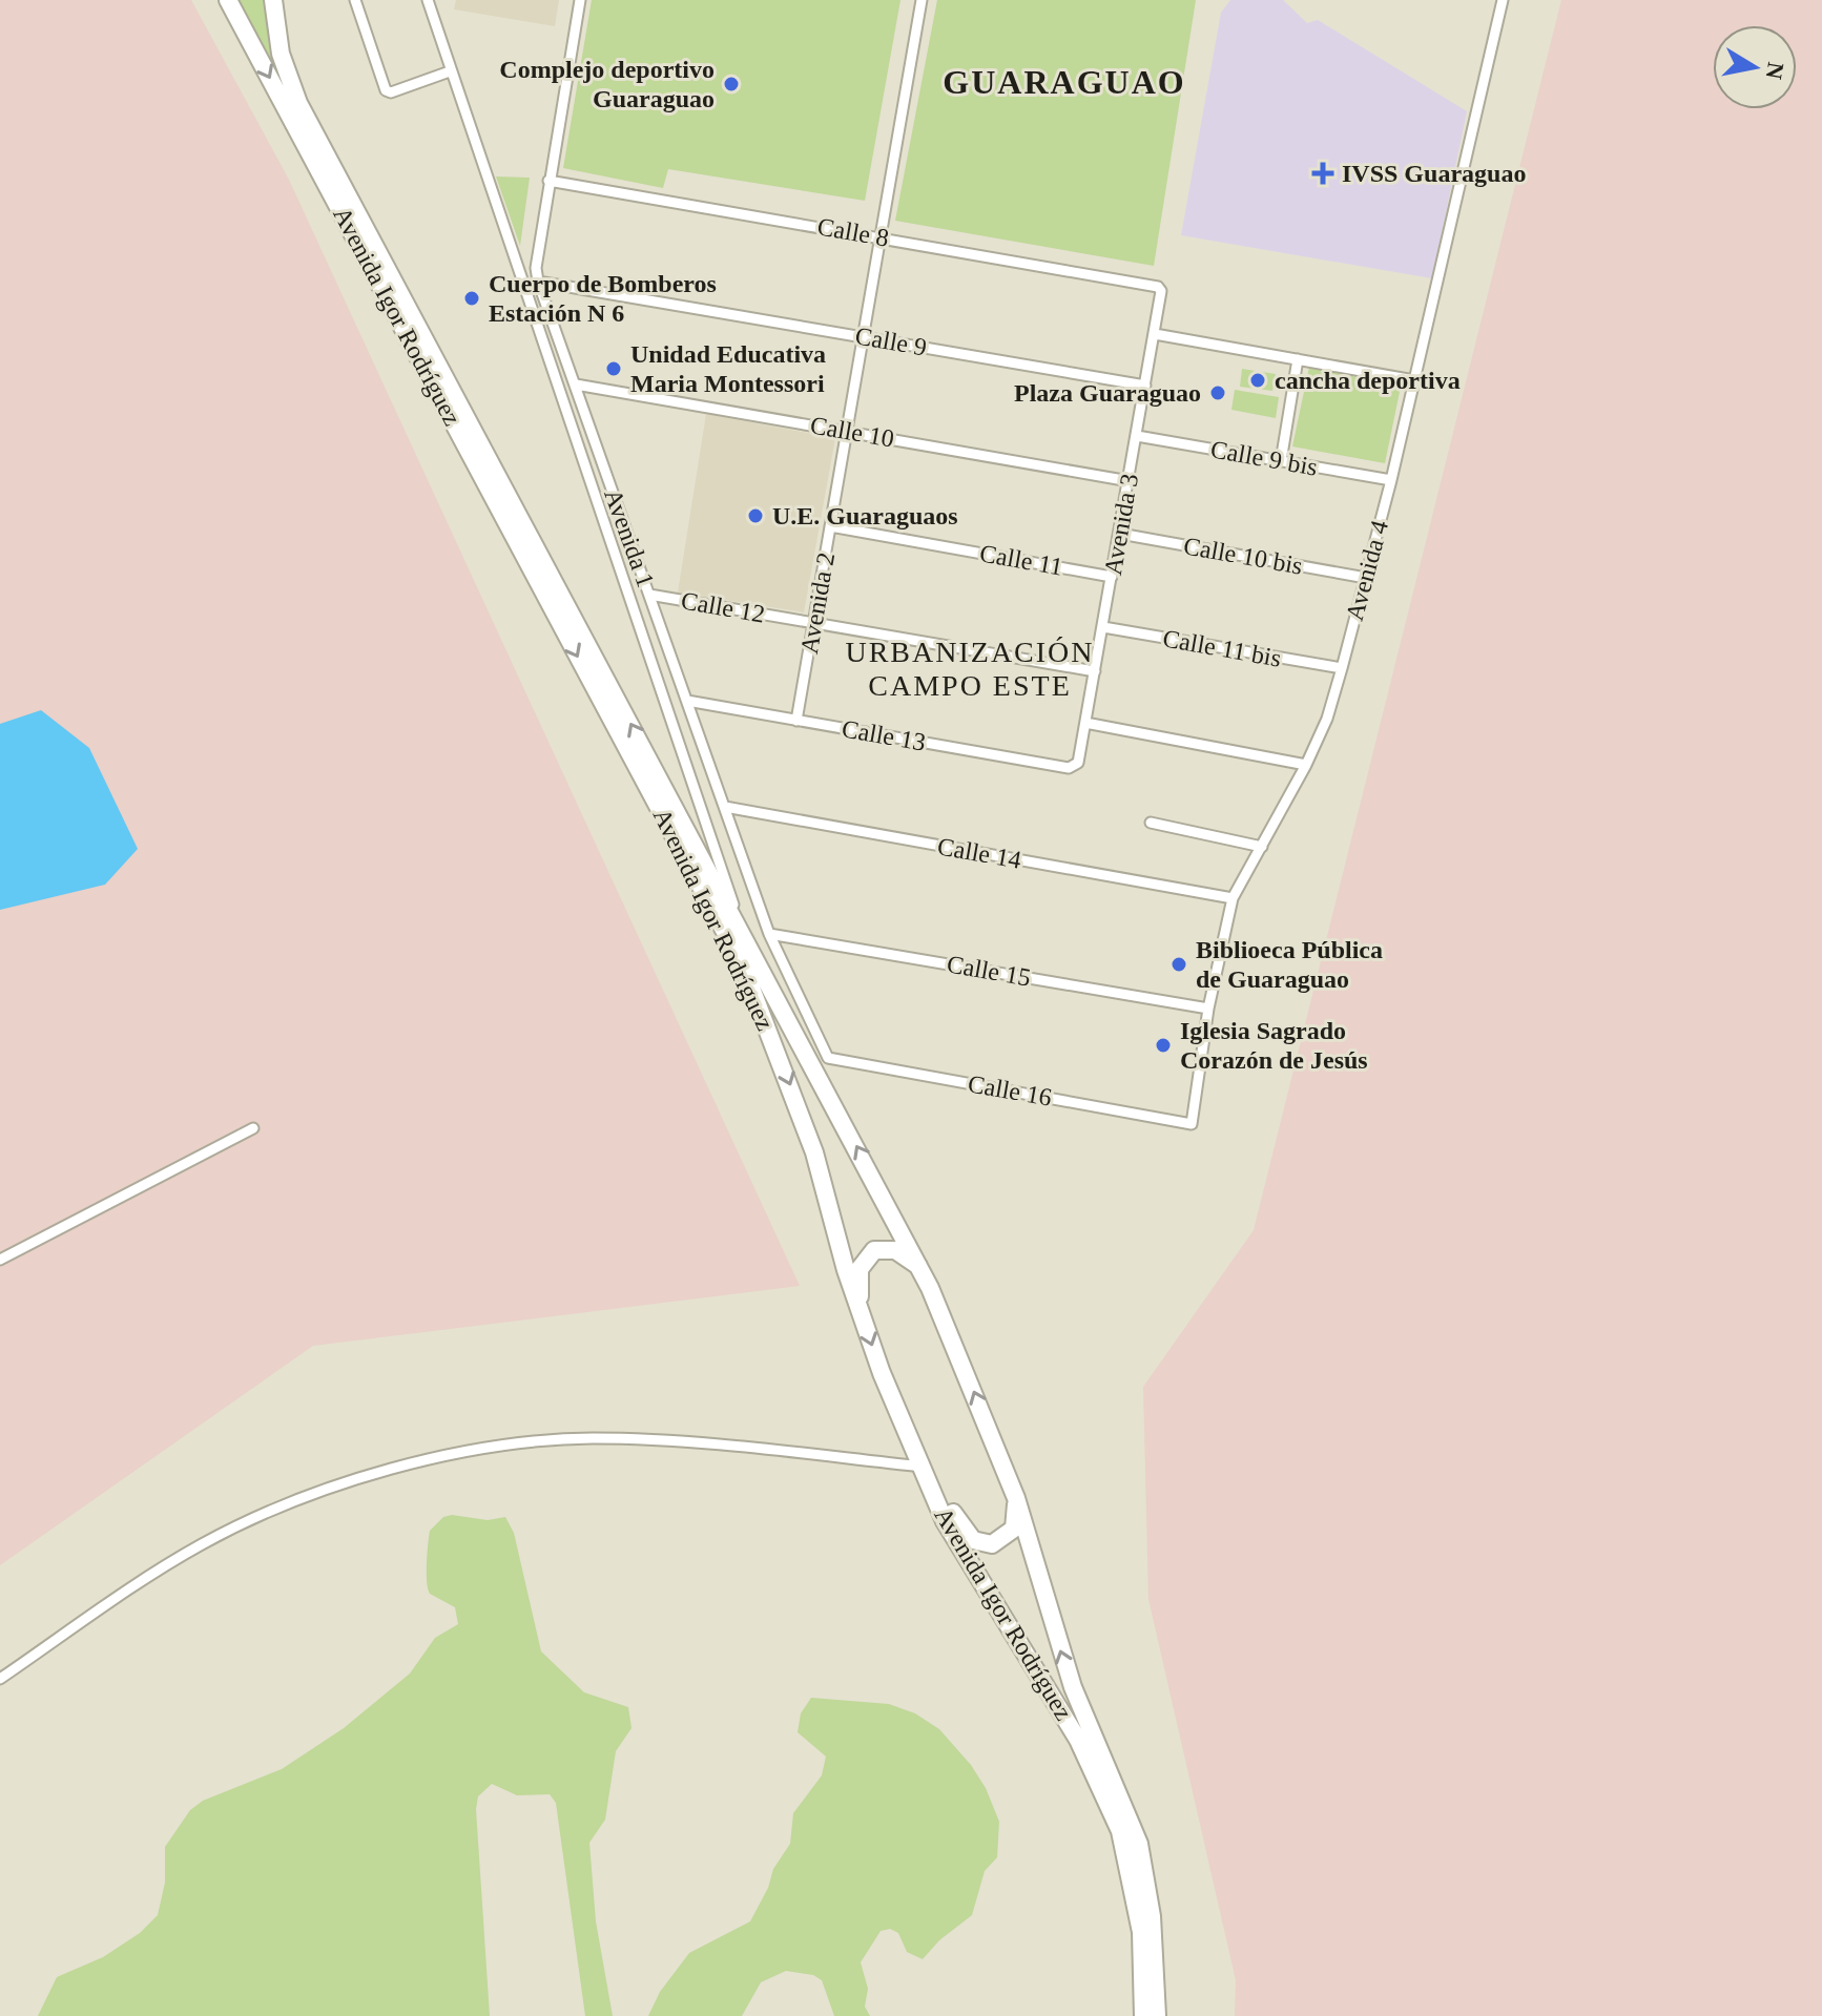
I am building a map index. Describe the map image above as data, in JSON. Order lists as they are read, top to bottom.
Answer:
{
  "streets": {
    "highway": ["Avenida Igor Rodríguez"],
    "street": [
      "Calle 8",
      "Calle 9",
      "Calle 10",
      "Calle 9 bis",
      "Avenida 3",
      "Avenida 1",
      "Calle 10 bis",
      "Calle 11",
      "Avenida 4",
      "Avenida 2",
      "Calle 12",
      "Calle 11 bis",
      "Calle 13",
      "Calle 14",
      "Calle 15",
      "Calle 16"
    ]
  },
  "crossings": [
    ["Calle 8", "Avenida 3"],
    ["Calle 8", "Avenida 1"],
    ["Calle 8", "Avenida 2"],
    ["Calle 9", "Avenida 3"],
    ["Calle 9", "Avenida 1"],
    ["Calle 9", "Avenida 2"],
    ["Calle 10", "Avenida 3"],
    ["Calle 10", "Avenida 1"],
    ["Calle 10", "Avenida 2"],
    ["Calle 9 bis", "Avenida 3"],
    ["Calle 9 bis", "Avenida 4"],
    ["Avenida 3", "Calle 10 bis"],
    ["Avenida 3", "Calle 11"],
    ["Avenida 3", "Calle 12"],
    ["Avenida 3", "Calle 11 bis"],
    ["Avenida 3", "Calle 13"],
    ["Avenida 1", "Calle 12"],
    ["Avenida 1", "Calle 13"],
    ["Avenida 1", "Calle 14"],
    ["Avenida 1", "Calle 15"],
    ["Avenida 1", "Calle 16"],
    ["Calle 10 bis", "Avenida 4"],
    ["Calle 11", "Avenida 2"],
    ["Avenida 4", "Calle 11 bis"],
    ["Avenida 4", "Calle 14"],
    ["Avenida 4", "Calle 15"],
    ["Avenida 4", "Calle 16"],
    ["Avenida 2", "Calle 12"],
    ["Avenida 2", "Calle 13"]
  ],
  "districts": ["GUARAGUAO", "URBANIZACIÓN CAMPO ESTE"],
  "places": {
    "other": [
      "Complejo deportivo Guaraguao",
      "Cuerpo de Bomberos Estación N 6",
      "Unidad Educativa Maria Montessori",
      "cancha deportiva",
      "Plaza Guaraguao",
      "U.E. Guaraguaos",
      "Biblioeca Pública de Guaraguao",
      "Iglesia Sagrado Corazón de Jesús"
    ],
    "health": ["IVSS Guaraguao"]
  },
  "north": "right"
}
